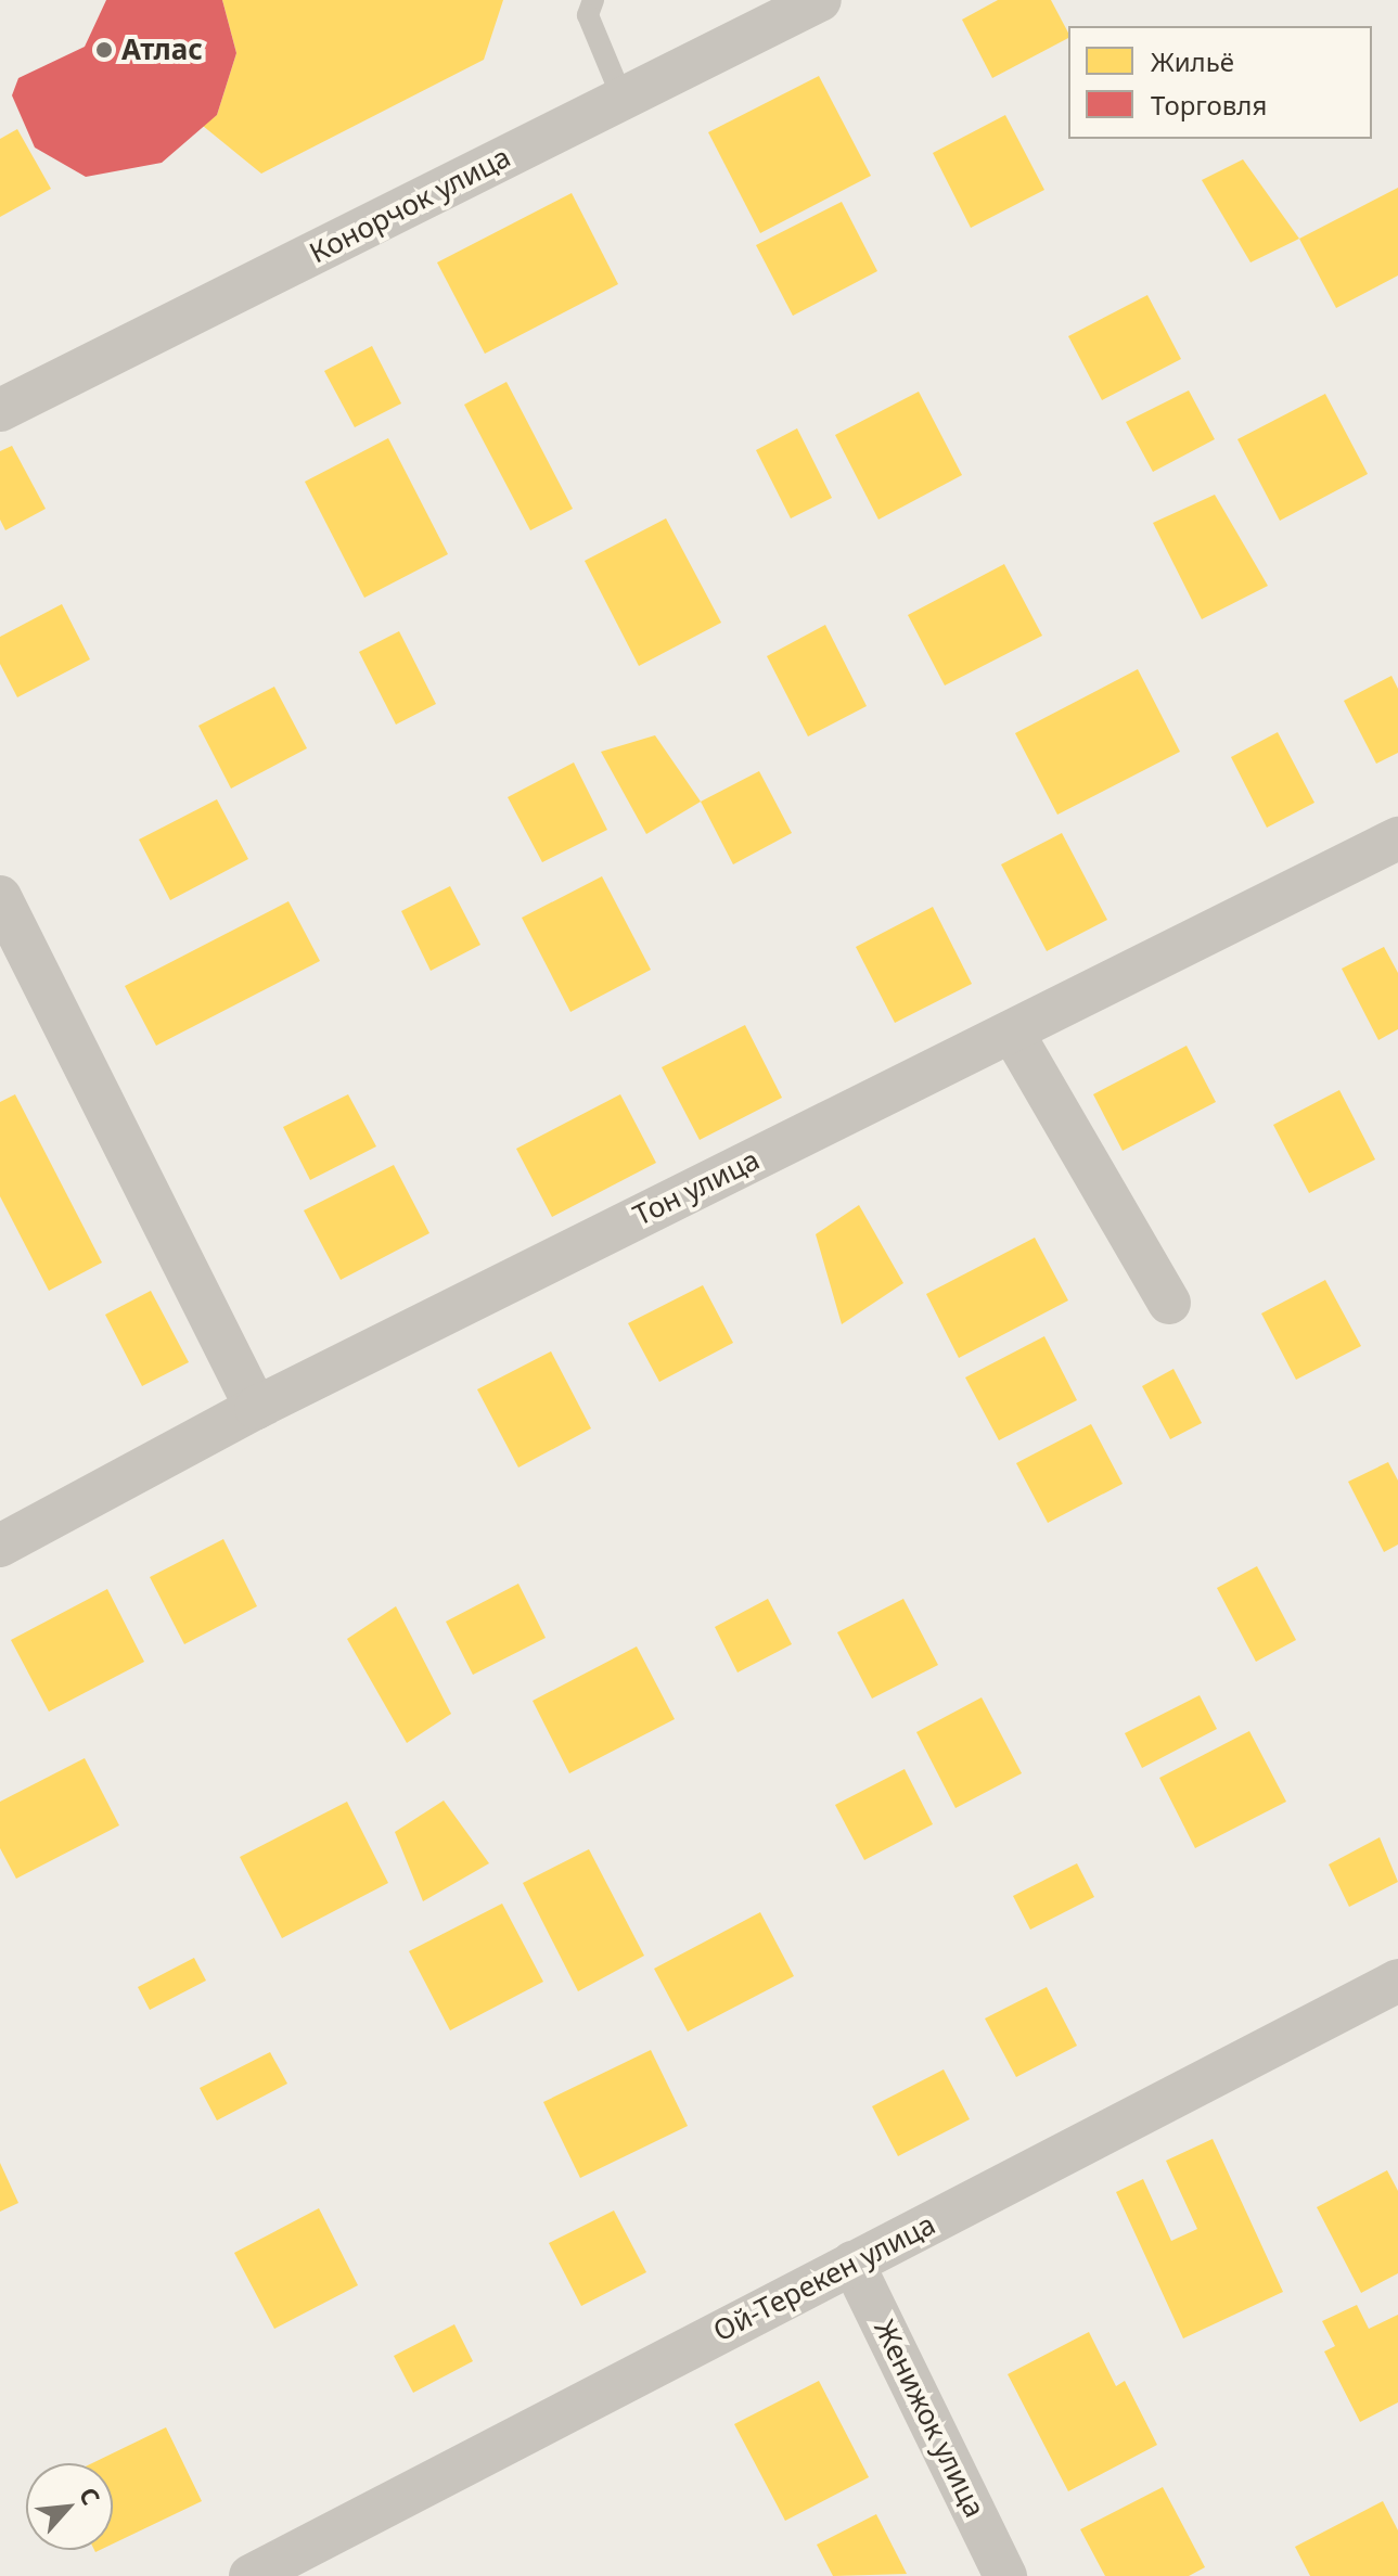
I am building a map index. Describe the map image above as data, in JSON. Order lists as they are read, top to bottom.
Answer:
{
  "streets": {
    "street": [
      "Конорчок улица",
      "Тон улица",
      "Ой-Терекен улица",
      "Женижок улица"
    ]
  },
  "crossings": [
    ["Ой-Терекен улица", "Женижок улица"]
  ],
  "places": ["Атлас"],
  "legend": ["Жильё", "Торговля"],
  "north": "top right"
}
